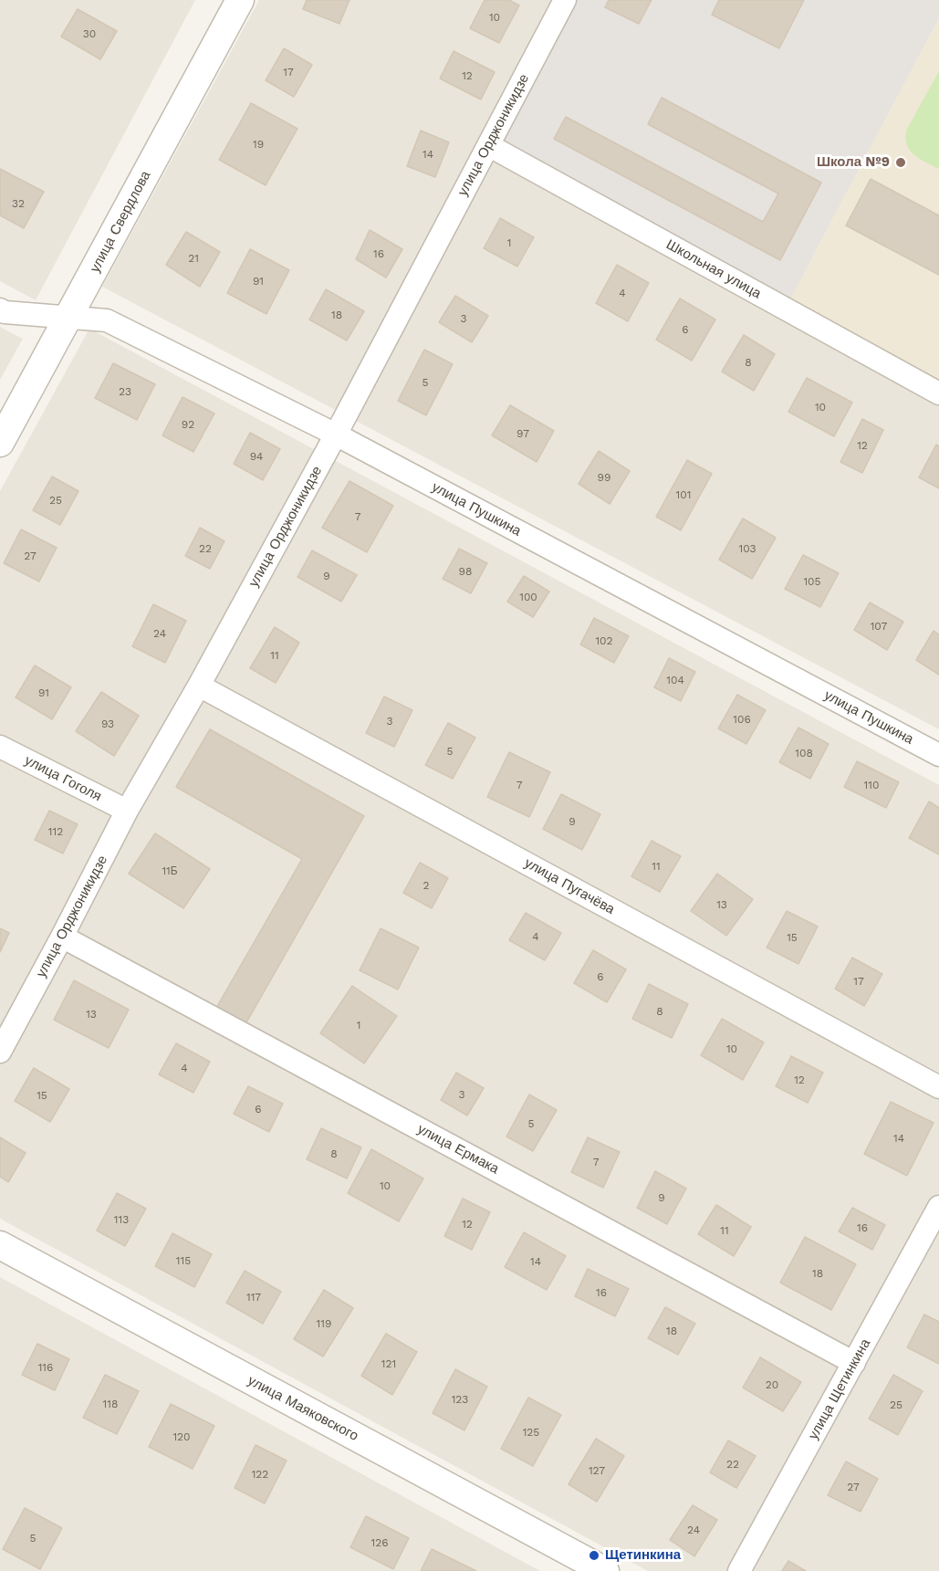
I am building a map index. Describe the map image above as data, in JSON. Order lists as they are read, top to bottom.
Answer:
{
  "streets": {
    "street": [
      "улица Орджоникидзе",
      "улица Свердлова",
      "Школьная улица",
      "улица Пушкина",
      "улица Гоголя",
      "улица Пугачёва",
      "улица Ермака",
      "улица Щетинкина",
      "улица Маяковского"
    ]
  },
  "crossings": [
    ["улица Орджоникидзе", "Школьная улица"],
    ["улица Орджоникидзе", "улица Пушкина"],
    ["улица Орджоникидзе", "улица Гоголя"],
    ["улица Орджоникидзе", "улица Пугачёва"],
    ["улица Орджоникидзе", "улица Ермака"],
    ["улица Свердлова", "улица Пушкина"],
    ["улица Ермака", "улица Щетинкина"]
  ],
  "places": ["Школа №9", "Щетинкина"],
  "house_numbers": [
    "10",
    "30",
    "17",
    "12",
    "19",
    "14",
    "32",
    "1",
    "16",
    "21",
    "91",
    "4",
    "18",
    "3",
    "6",
    "8",
    "5",
    "23",
    "10",
    "92",
    "97",
    "12",
    "94",
    "99",
    "101",
    "25",
    "7",
    "22",
    "103",
    "27",
    "98",
    "9",
    "105",
    "100",
    "107",
    "24",
    "102",
    "11",
    "104",
    "91",
    "106",
    "3",
    "93",
    "5",
    "108",
    "7",
    "110",
    "9",
    "112",
    "11",
    "11Б",
    "2",
    "13",
    "4",
    "15",
    "6",
    "17",
    "8",
    "13",
    "1",
    "10",
    "4",
    "12",
    "3",
    "15",
    "6",
    "5",
    "14",
    "8",
    "7",
    "10",
    "9",
    "113",
    "12",
    "16",
    "11",
    "115",
    "14",
    "18",
    "16",
    "117",
    "119",
    "18",
    "121",
    "116",
    "20",
    "123",
    "118",
    "25",
    "125",
    "120",
    "22",
    "127",
    "122",
    "27",
    "24",
    "5",
    "126"
  ]
}
